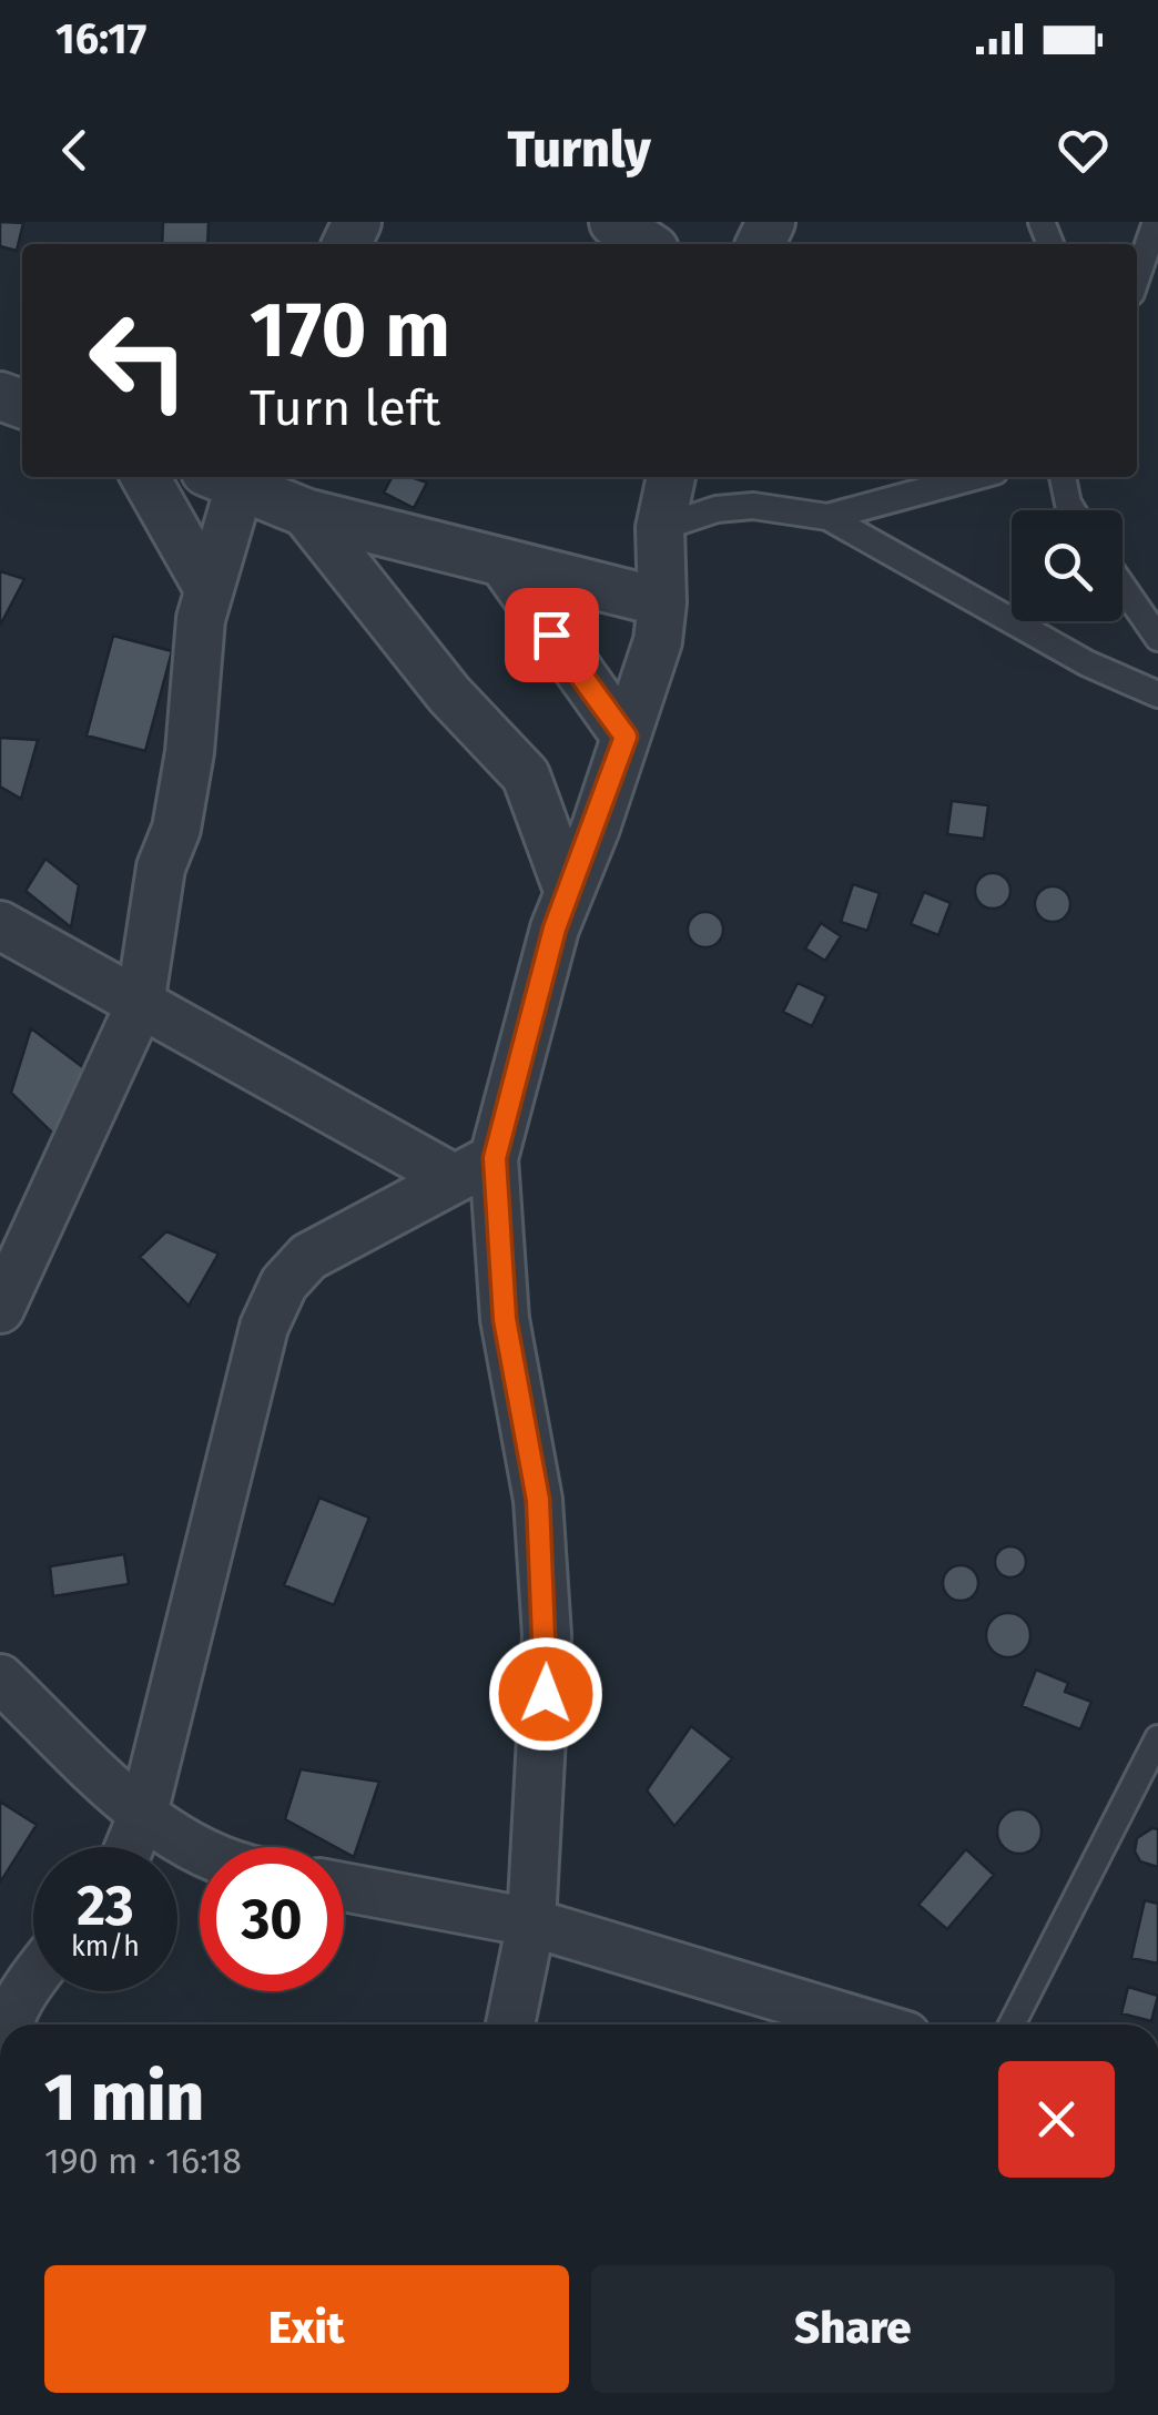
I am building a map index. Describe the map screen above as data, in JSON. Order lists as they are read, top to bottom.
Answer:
{
  "page": {
    "status": "16:17",
    "header": "Turnly",
    "turn": ["170 m", "Turn left"],
    "speed": "23 km/h",
    "limit": "30",
    "heading": ["1 min", "190 m · 16:18"],
    "buttons": ["Exit", "Share"]
  }
}
